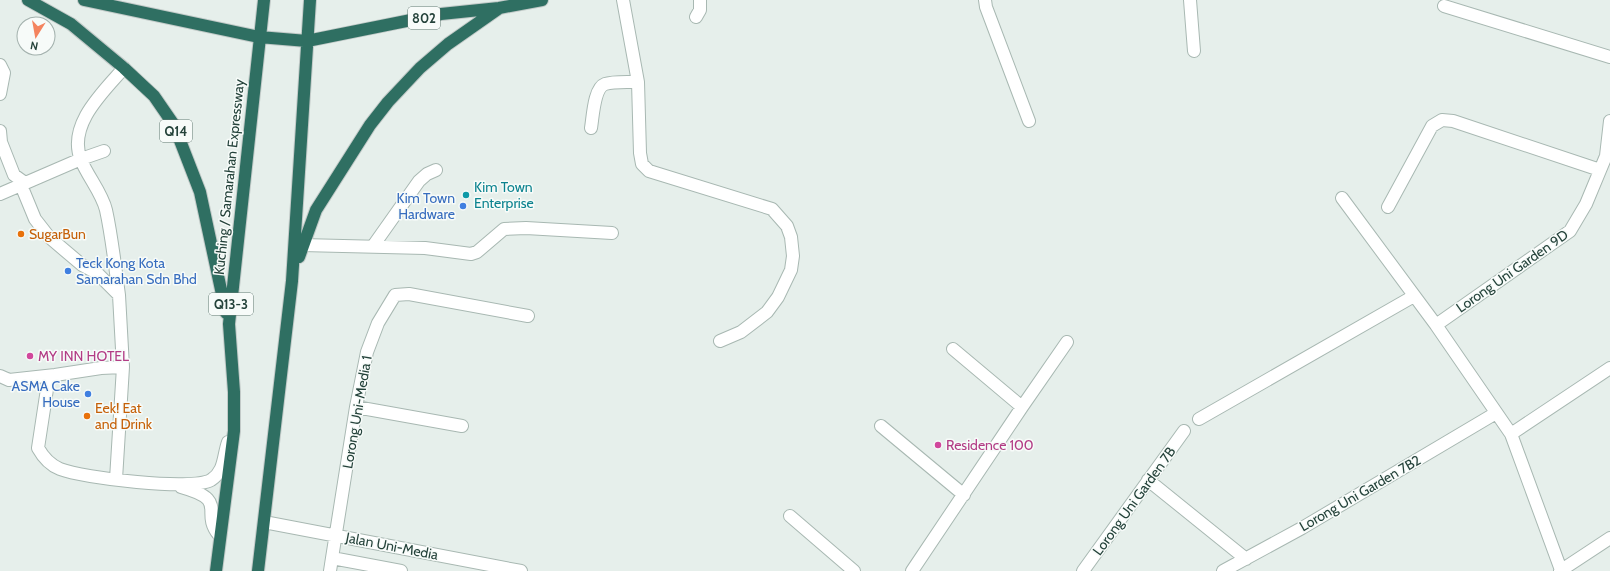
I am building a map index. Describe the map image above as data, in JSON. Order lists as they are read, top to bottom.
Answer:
{
  "streets": {
    "highway": [
      "802",
      "Q14",
      "Kuching / Samarahan Expressway",
      "Q13-3"
    ],
    "street": [
      "Lorong Uni Garden 9D",
      "Lorong Uni-Media 1",
      "Lorong Uni Garden 7B2",
      "Lorong Uni Garden 7B",
      "Jalan Uni-Media"
    ]
  },
  "crossings": [
    ["Q14", "Kuching / Samarahan Expressway"],
    ["Lorong Uni-Media 1", "Jalan Uni-Media"]
  ],
  "places": [
    "Kim Town Enterprise",
    "Kim Town Hardware",
    "SugarBun",
    "Teck Kong Kota Samarahan Sdn Bhd",
    "MY INN HOTEL",
    "ASMA Cake House",
    "Eek! Eat and Drink",
    "Residence 100"
  ],
  "north": "bottom"
}
